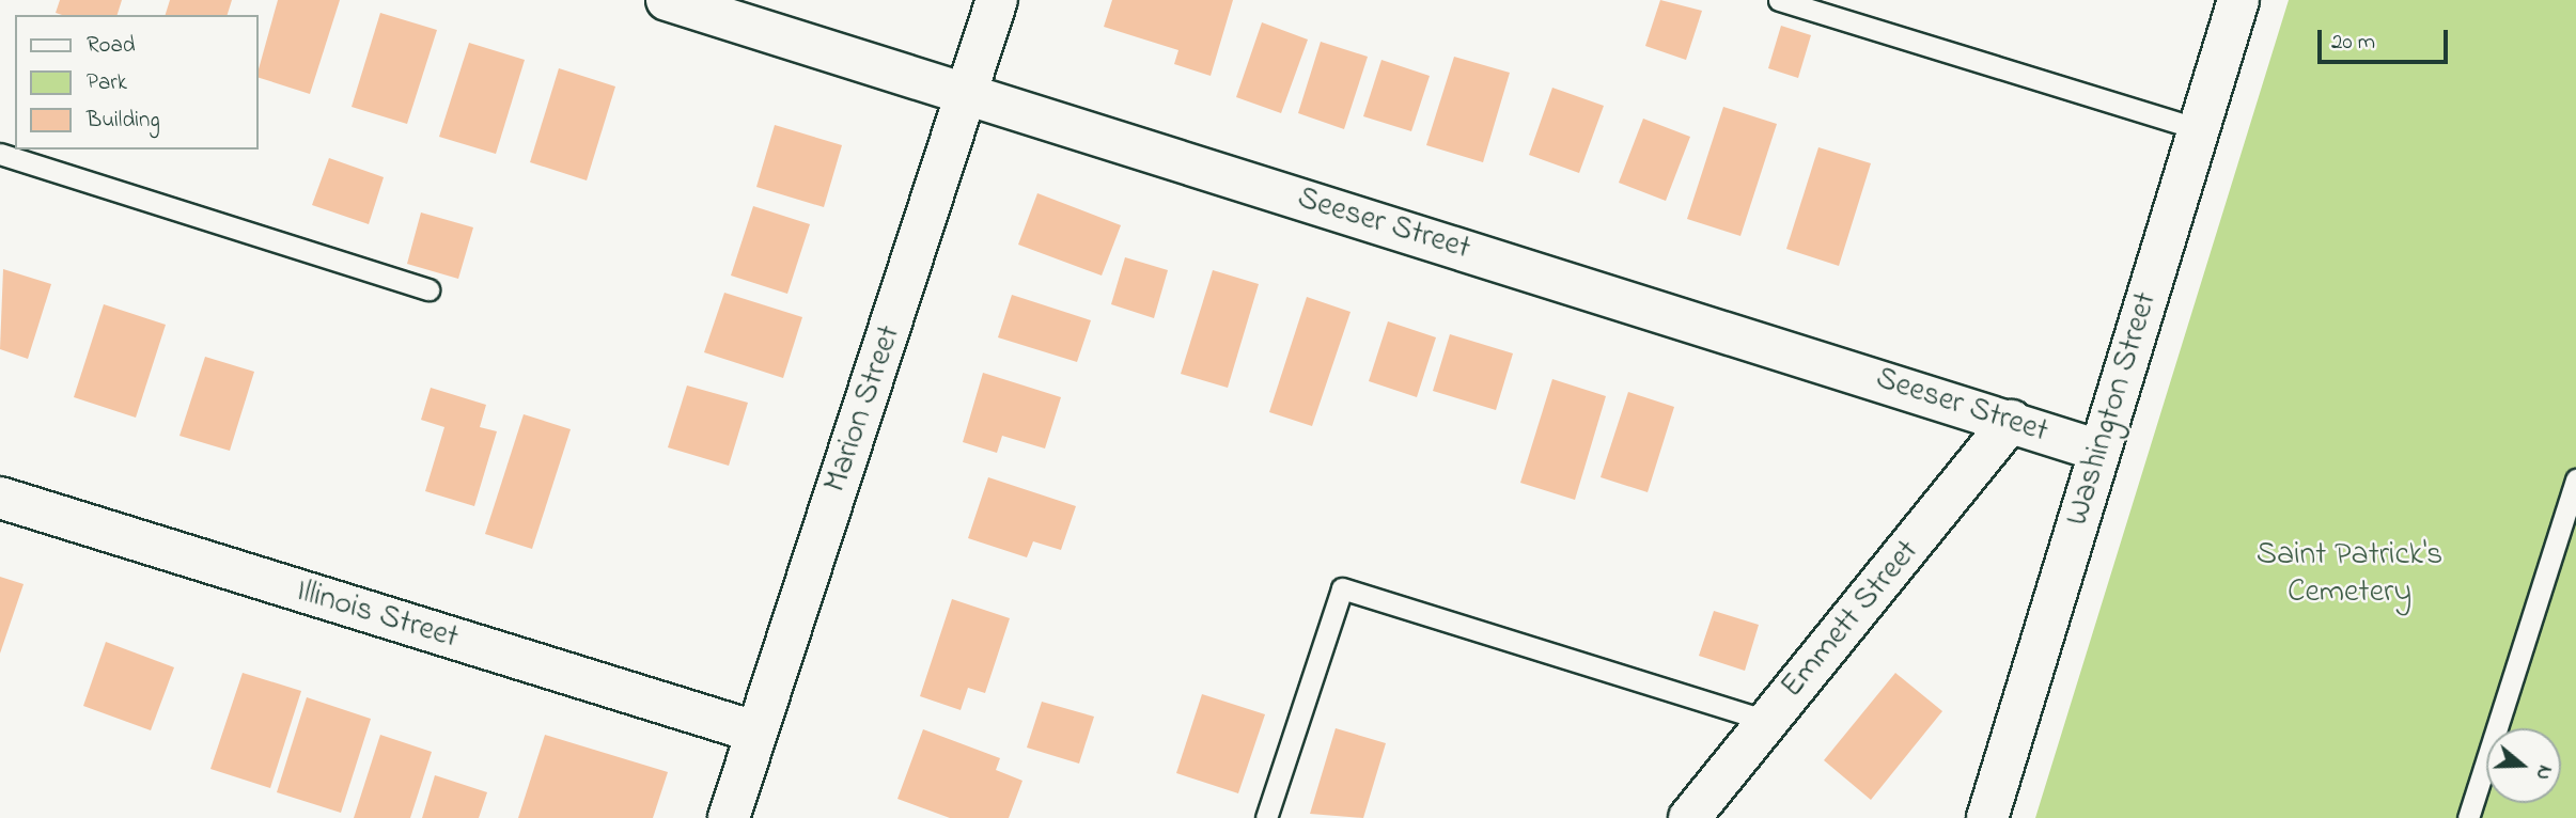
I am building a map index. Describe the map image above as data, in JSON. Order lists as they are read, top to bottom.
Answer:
{
  "streets": {
    "street": [
      "Seeser Street",
      "Marion Street",
      "Washington Street",
      "Illinois Street",
      "Emmett Street"
    ]
  },
  "crossings": [
    ["Seeser Street", "Marion Street"],
    ["Seeser Street", "Washington Street"],
    ["Seeser Street", "Emmett Street"],
    ["Marion Street", "Illinois Street"]
  ],
  "parks": ["Saint Patrick's Cemetery"],
  "legend": ["Road", "Park", "Building"],
  "scale_bar": "20 m",
  "north": "right"
}
